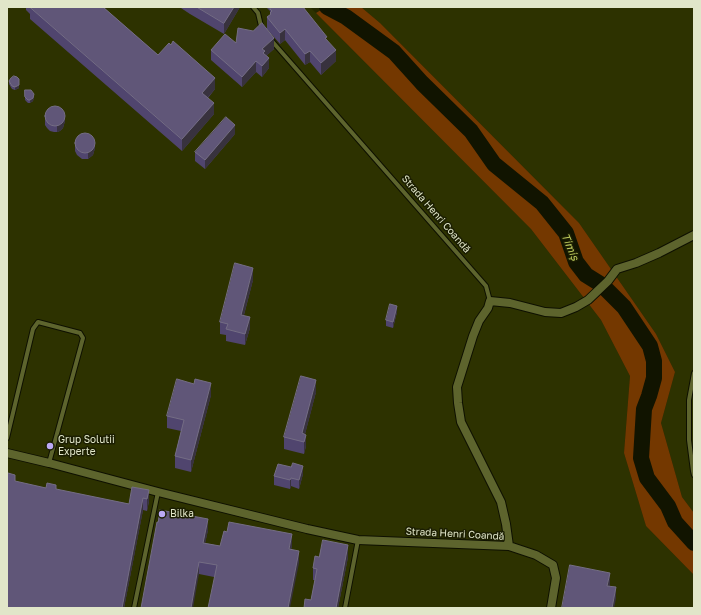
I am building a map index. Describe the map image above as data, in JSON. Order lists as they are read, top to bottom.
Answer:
{
  "streets": {
    "street": ["Strada Henri Coandă"]
  },
  "water": ["Timiș"],
  "places": ["Grup Solutii Experte", "Bilka"]
}
